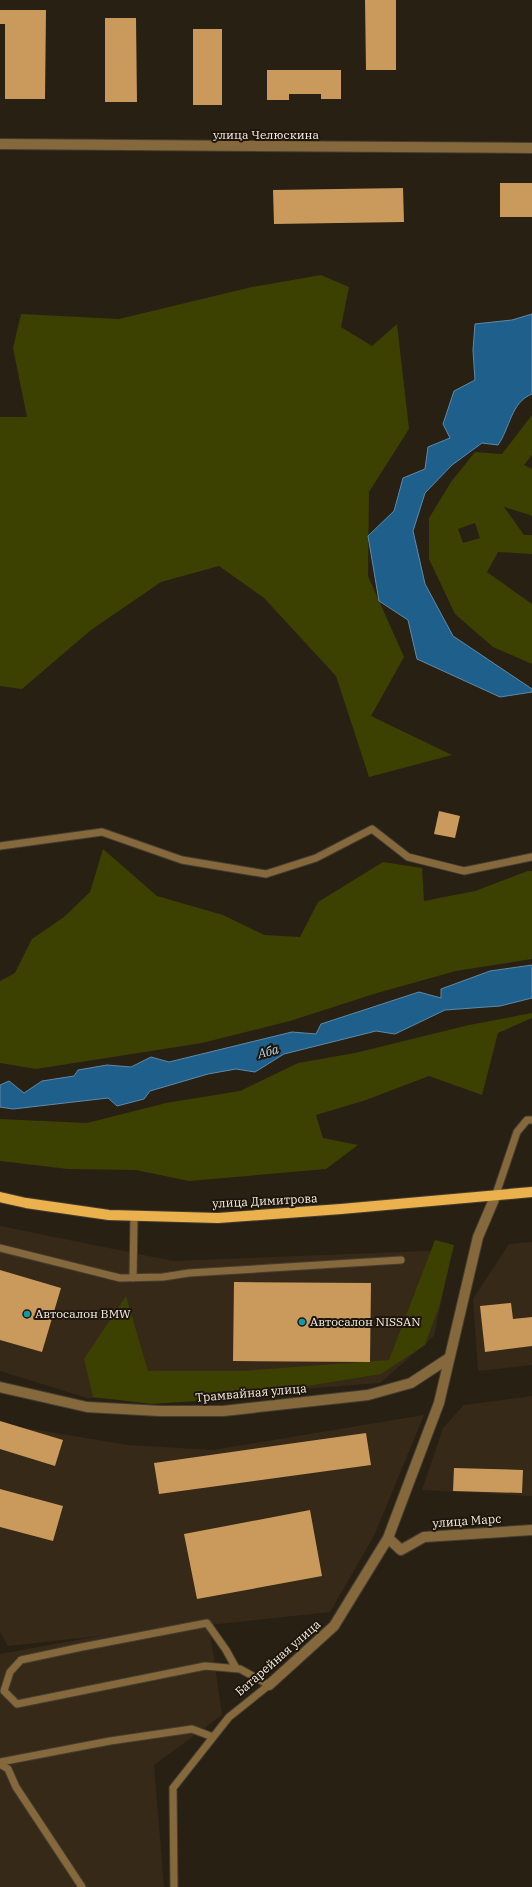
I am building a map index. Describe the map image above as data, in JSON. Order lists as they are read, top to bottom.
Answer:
{
  "streets": {
    "main road": ["улица Димитрова"],
    "street": [
      "улица Челюскина",
      "Трамвайная улица",
      "улица Марс",
      "Батарейная улица"
    ]
  },
  "crossings": [
    ["улица Димитрова", "Батарейная улица"],
    ["Трамвайная улица", "Батарейная улица"],
    ["улица Марс", "Батарейная улица"]
  ],
  "water": ["Аба"],
  "places": ["Автосалон BMW", "Автосалон NISSAN"]
}
